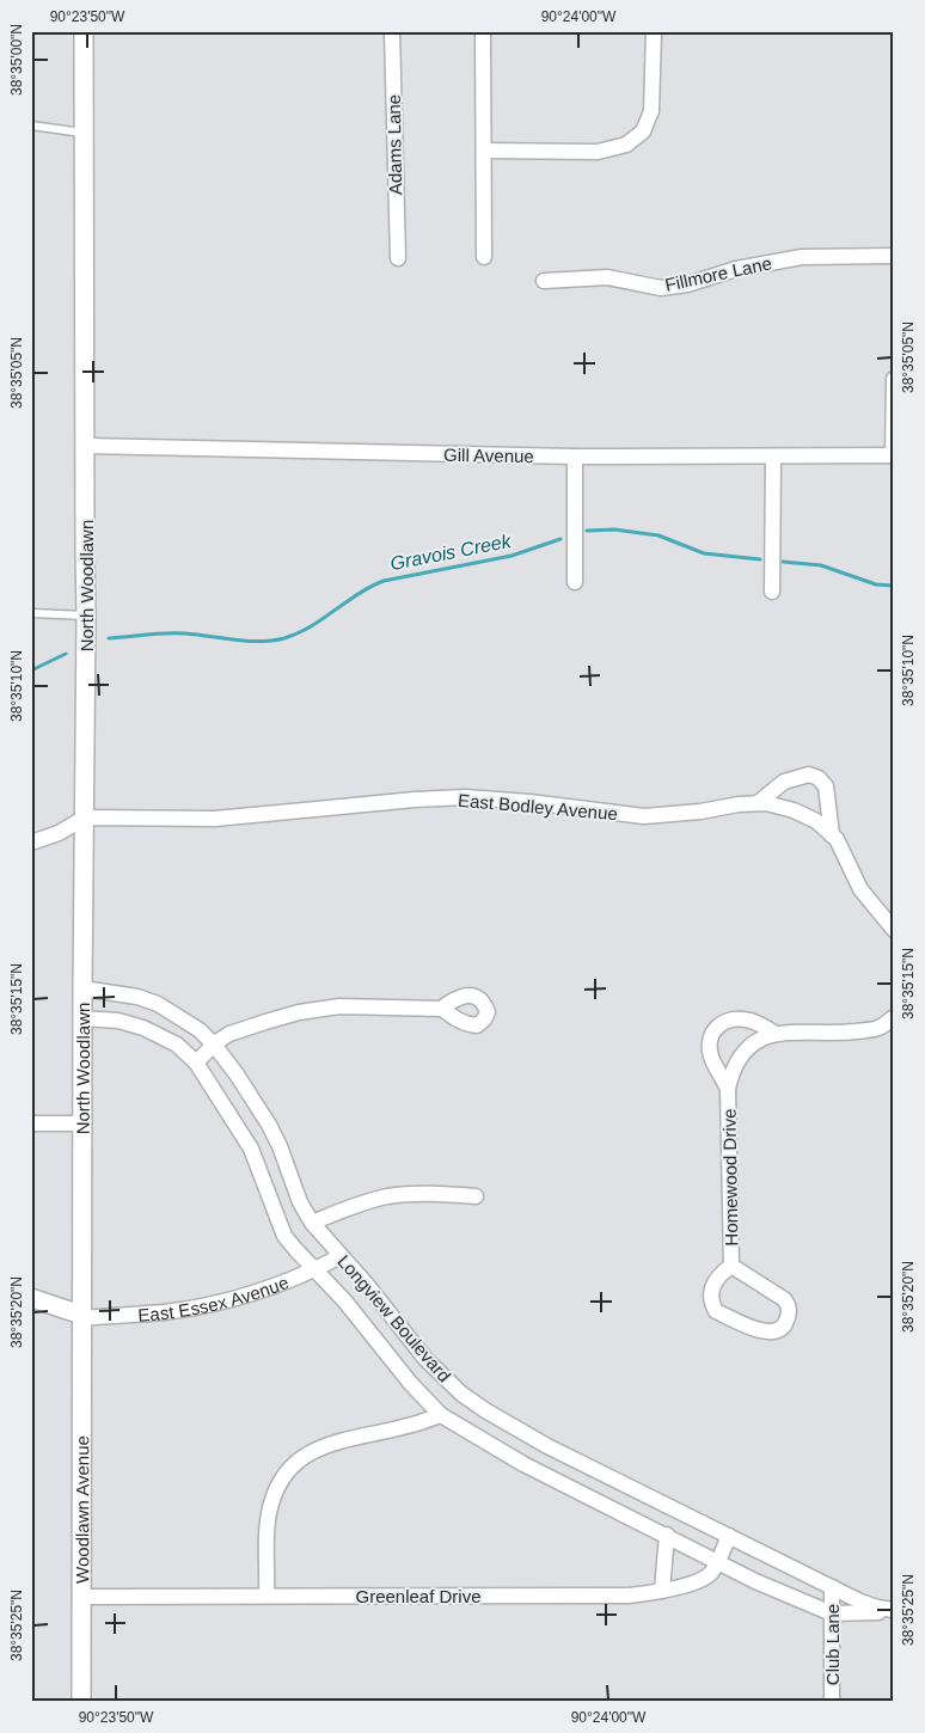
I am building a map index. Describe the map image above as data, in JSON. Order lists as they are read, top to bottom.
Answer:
{
  "streets": {
    "street": [
      "Adams Lane",
      "Fillmore Lane",
      "Gill Avenue",
      "North Woodlawn",
      "East Bodley Avenue",
      "Homewood Drive",
      "East Essex Avenue",
      "Longview Boulevard",
      "Woodlawn Avenue",
      "Greenleaf Drive",
      "Club Lane"
    ]
  },
  "crossings": [
    ["Gill Avenue", "North Woodlawn"],
    ["North Woodlawn", "East Bodley Avenue"],
    ["North Woodlawn", "East Essex Avenue"],
    ["North Woodlawn", "Longview Boulevard"],
    ["North Woodlawn", "Woodlawn Avenue"],
    ["East Essex Avenue", "Longview Boulevard"],
    ["East Essex Avenue", "Woodlawn Avenue"],
    ["Longview Boulevard", "Greenleaf Drive"],
    ["Longview Boulevard", "Club Lane"],
    ["Woodlawn Avenue", "Greenleaf Drive"]
  ],
  "water": ["Gravois Creek"],
  "coordinates": [
    "90°23'50\"W",
    "90°24'00\"W",
    "38°35'00\"N",
    "38°35'05\"N",
    "38°35'10\"N",
    "38°35'15\"N",
    "38°35'20\"N",
    "38°35'25\"N"
  ]
}
